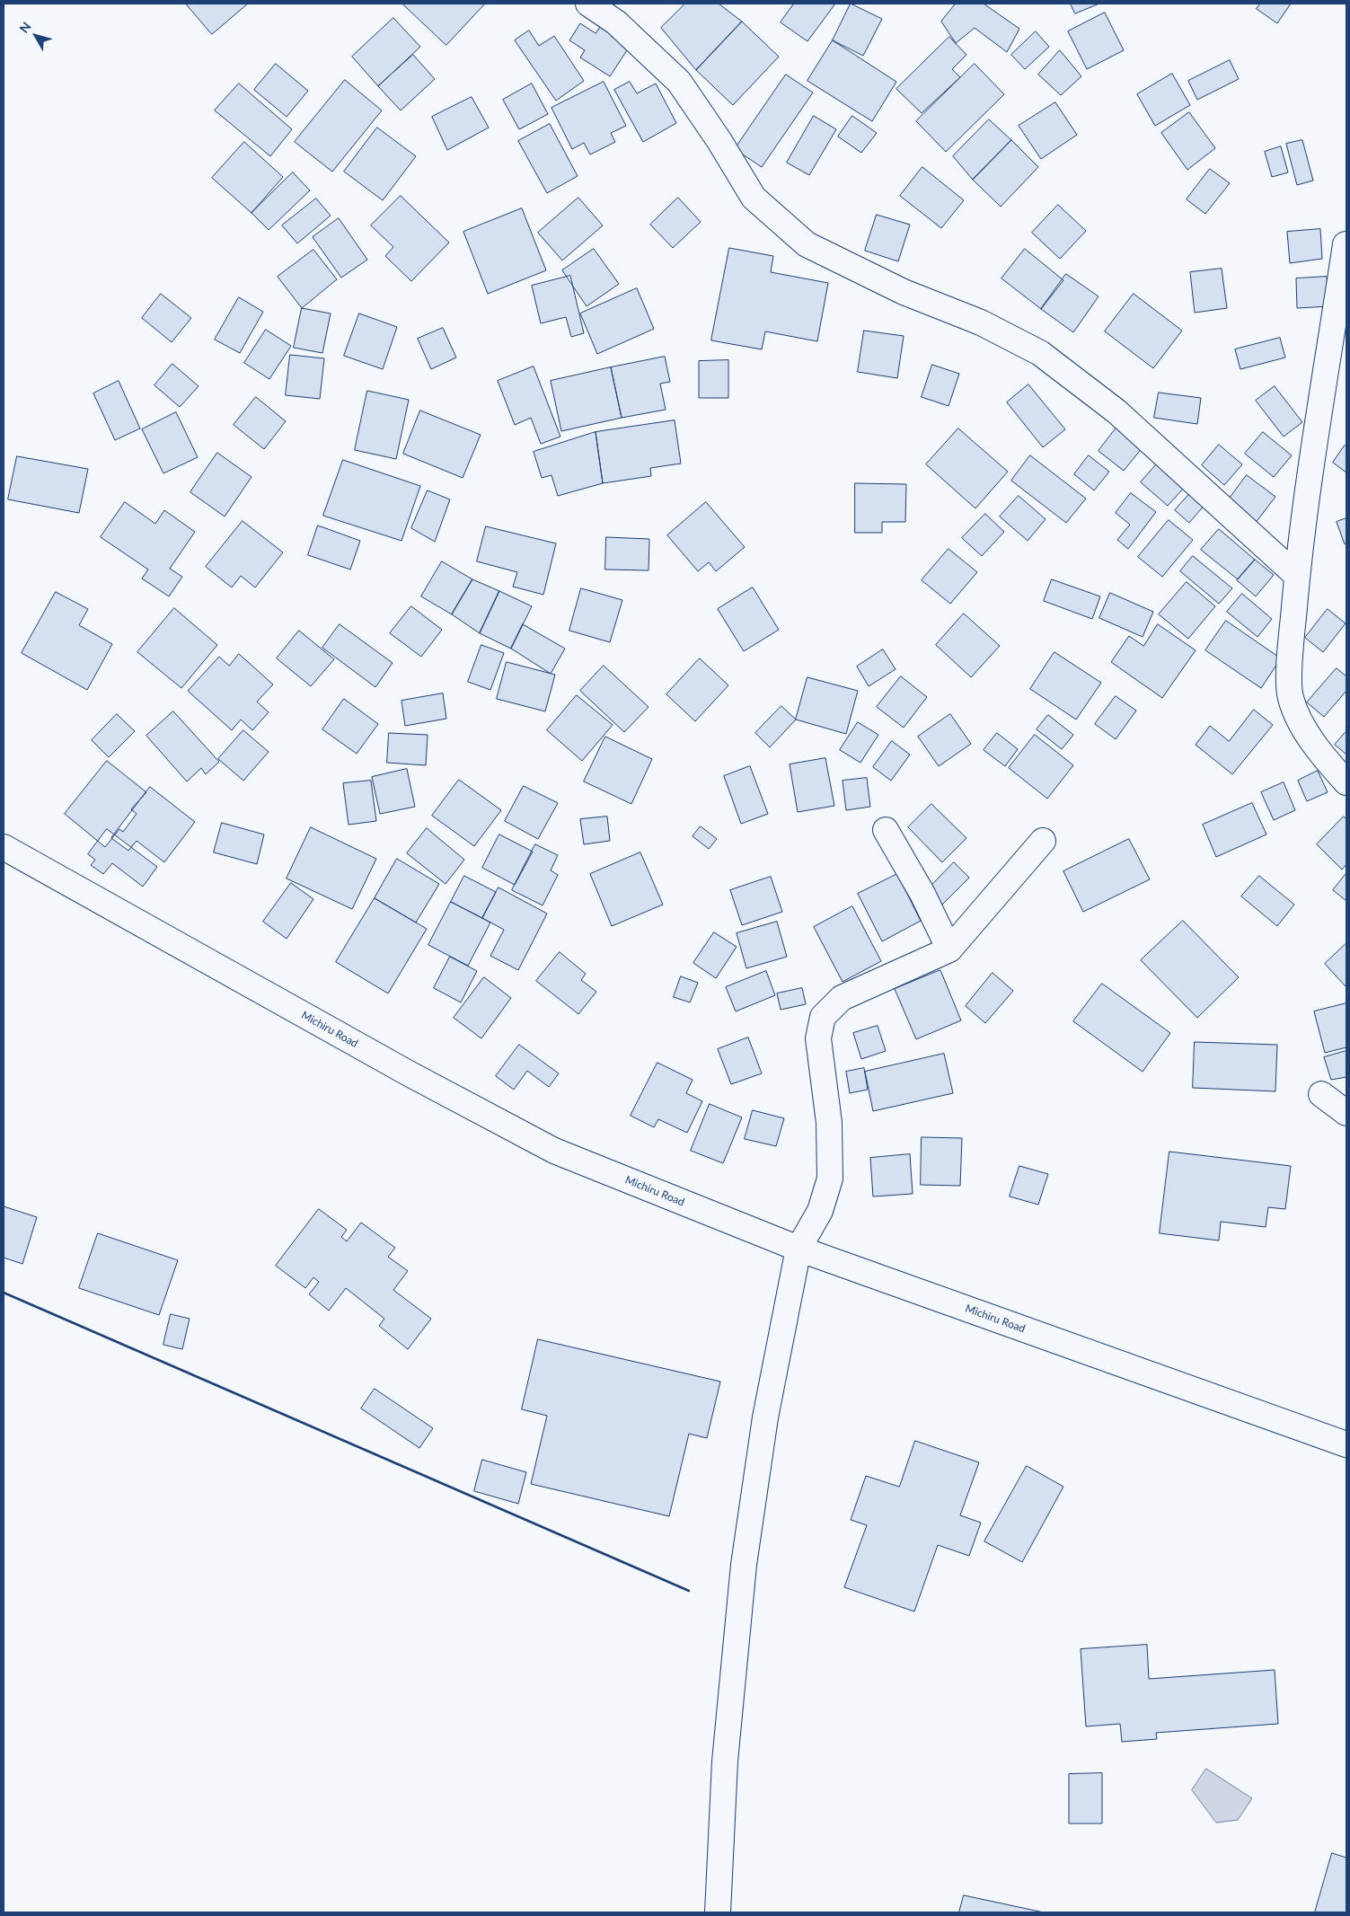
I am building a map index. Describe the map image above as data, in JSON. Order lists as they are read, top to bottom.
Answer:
{
  "streets": {
    "street": ["Michiru Road"]
  },
  "north": "top left"
}
